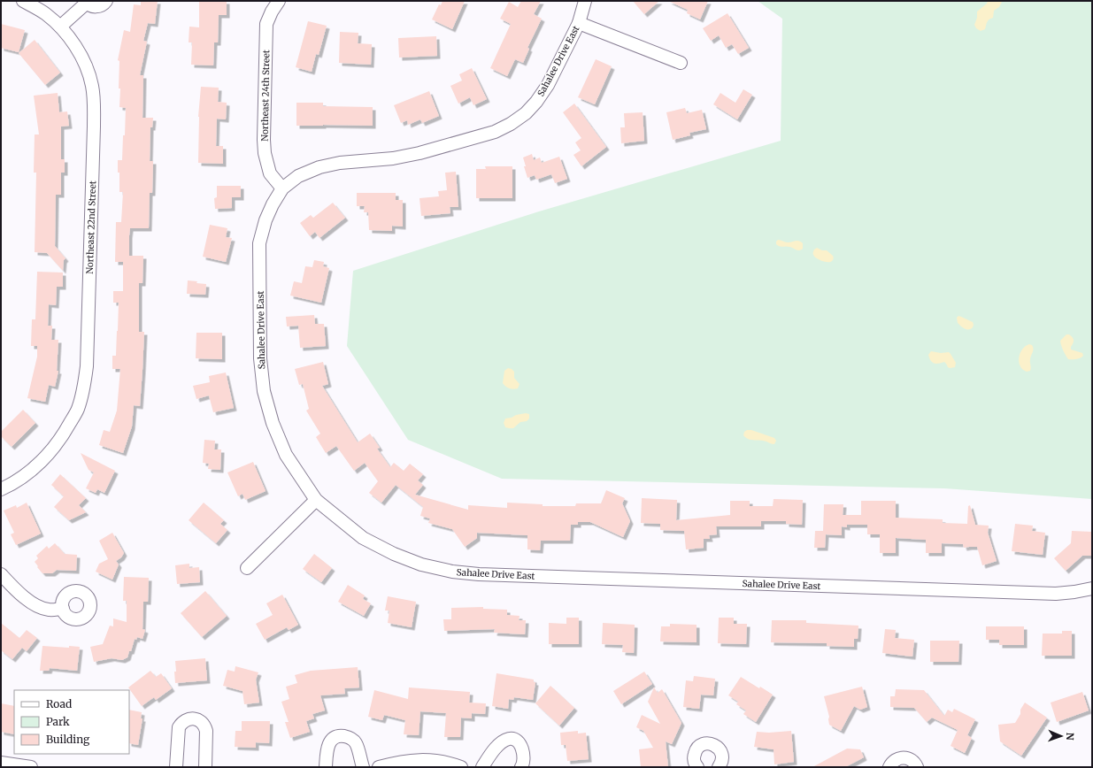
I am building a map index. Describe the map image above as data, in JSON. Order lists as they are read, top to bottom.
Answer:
{
  "streets": {
    "street": ["Sahalee Drive East", "Northeast 24th Street", "Northeast 22nd Street"]
  },
  "crossings": [
    ["Sahalee Drive East", "Northeast 24th Street"]
  ],
  "legend": ["Road", "Park", "Building"],
  "north": "right"
}
